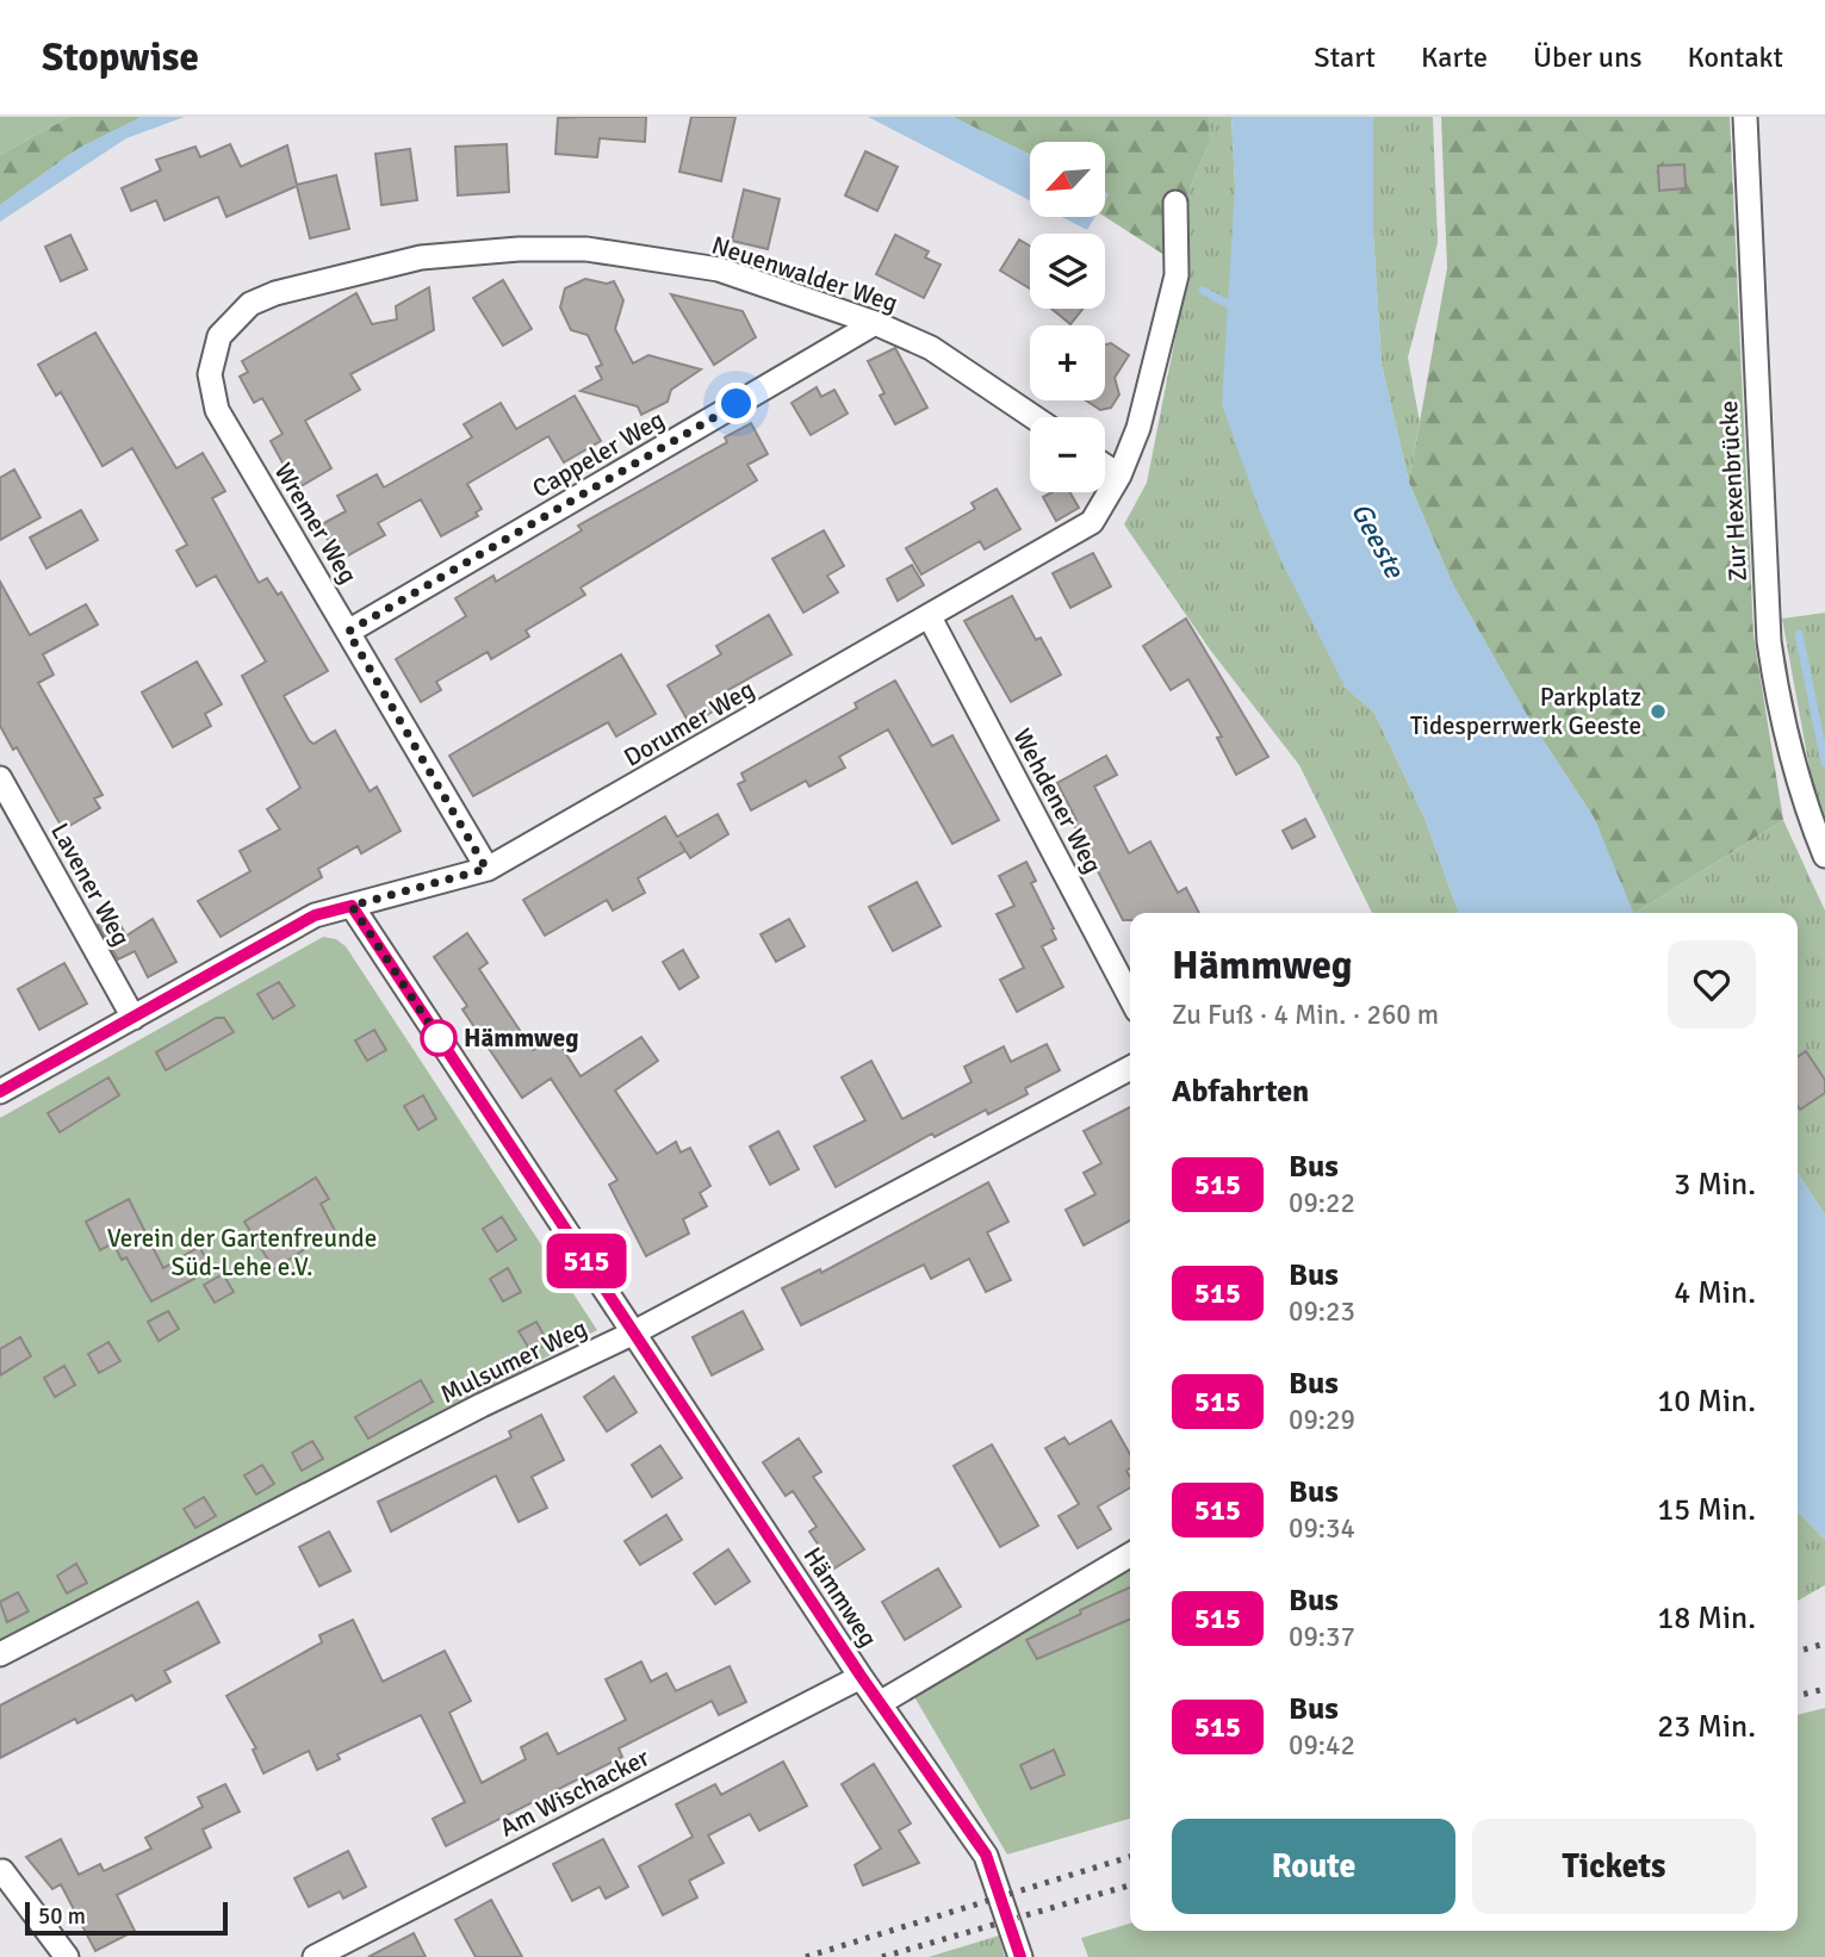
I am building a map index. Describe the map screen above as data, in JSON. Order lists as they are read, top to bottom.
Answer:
{
  "streets": {
    "street": [
      "Neuenwalder Weg",
      "Cappeler Weg",
      "Zur Hexenbrücke",
      "Wremer Weg",
      "Dorumer Weg",
      "Wehdener Weg",
      "Lavener Weg",
      "Mulsumer Weg",
      "Hämmweg",
      "Am Wischacker"
    ]
  },
  "crossings": [
    ["Neuenwalder Weg", "Cappeler Weg"],
    ["Neuenwalder Weg", "Wremer Weg"],
    ["Cappeler Weg", "Wremer Weg"],
    ["Wremer Weg", "Dorumer Weg"],
    ["Dorumer Weg", "Wehdener Weg"],
    ["Dorumer Weg", "Lavener Weg"],
    ["Dorumer Weg", "Hämmweg"],
    ["Mulsumer Weg", "Hämmweg"],
    ["Hämmweg", "Am Wischacker"]
  ],
  "water": ["Geeste"],
  "parks": ["Verein der Gartenfreunde Süd-Lehe e.V."],
  "places": ["Parkplatz Tidesperrwerk Geeste", "Hämmweg"],
  "lines": ["bus line 515"],
  "scale_bar": "50 m",
  "north": "bottom left",
  "page": {
    "header": "Stopwise",
    "nav": [
      "Start",
      "Karte",
      "Über uns",
      "Kontakt"
    ],
    "on_map": "515",
    "map_buttons": ["+", "−"],
    "heading": [
      ["Hämmweg", "Zu Fuß · 4 Min. · 260 m"],
      "Abfahrten"
    ],
    "list": [
      {
        "mark": "515",
        "name": "Bus",
        "note": "09:22",
        "value": "3 Min."
      },
      {
        "mark": "515",
        "name": "Bus",
        "note": "09:23",
        "value": "4 Min."
      },
      {
        "mark": "515",
        "name": "Bus",
        "note": "09:29",
        "value": "10 Min."
      },
      {
        "mark": "515",
        "name": "Bus",
        "note": "09:34",
        "value": "15 Min."
      },
      {
        "mark": "515",
        "name": "Bus",
        "note": "09:37",
        "value": "18 Min."
      },
      {
        "mark": "515",
        "name": "Bus",
        "note": "09:42",
        "value": "23 Min."
      }
    ],
    "buttons": ["Route", "Tickets"],
    "scale": "50 m"
  }
}
